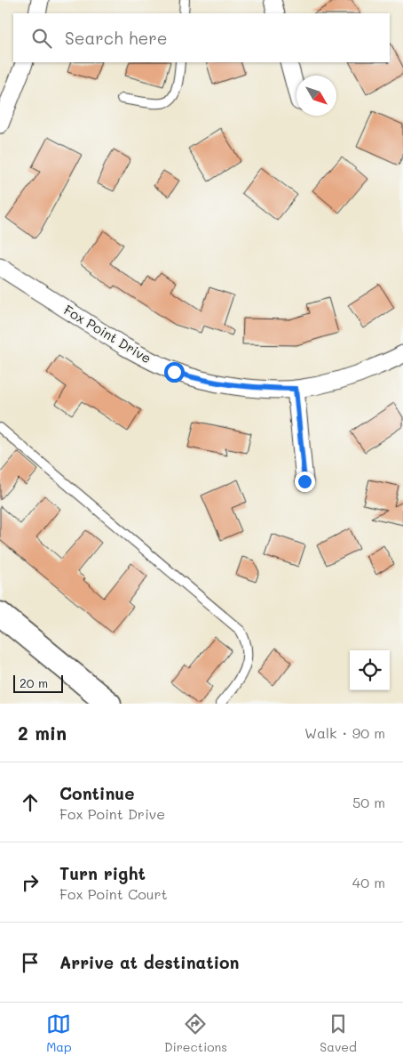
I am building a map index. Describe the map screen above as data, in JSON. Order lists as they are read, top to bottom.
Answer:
{
  "streets": {
    "street": ["Fox Point Drive"]
  },
  "scale_bar": "20 m",
  "north": "bottom right",
  "page": {
    "search": "Search here",
    "scale": "20 m",
    "heading": ["2 min", "Walk · 90 m"],
    "list": [
      ["Continue", "Fox Point Drive", "50 m"],
      ["Turn right", "Fox Point Court", "40 m"],
      "Arrive at destination"
    ],
    "nav": ["Map", "Directions", "Saved"]
  }
}
